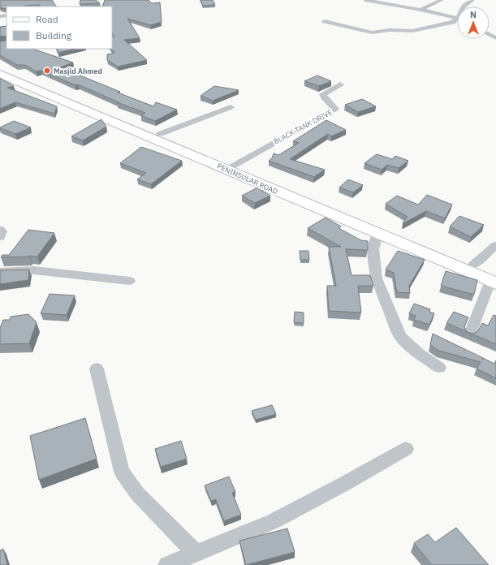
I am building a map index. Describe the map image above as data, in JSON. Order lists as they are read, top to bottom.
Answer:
{
  "streets": {
    "main road": ["PENINSULAR ROAD"],
    "street": ["BLACK TANK DRIVE"]
  },
  "crossings": [
    ["BLACK TANK DRIVE", "PENINSULAR ROAD"]
  ],
  "places": ["Masjid Ahmed"],
  "legend": ["Road", "Building"],
  "north": "top"
}
